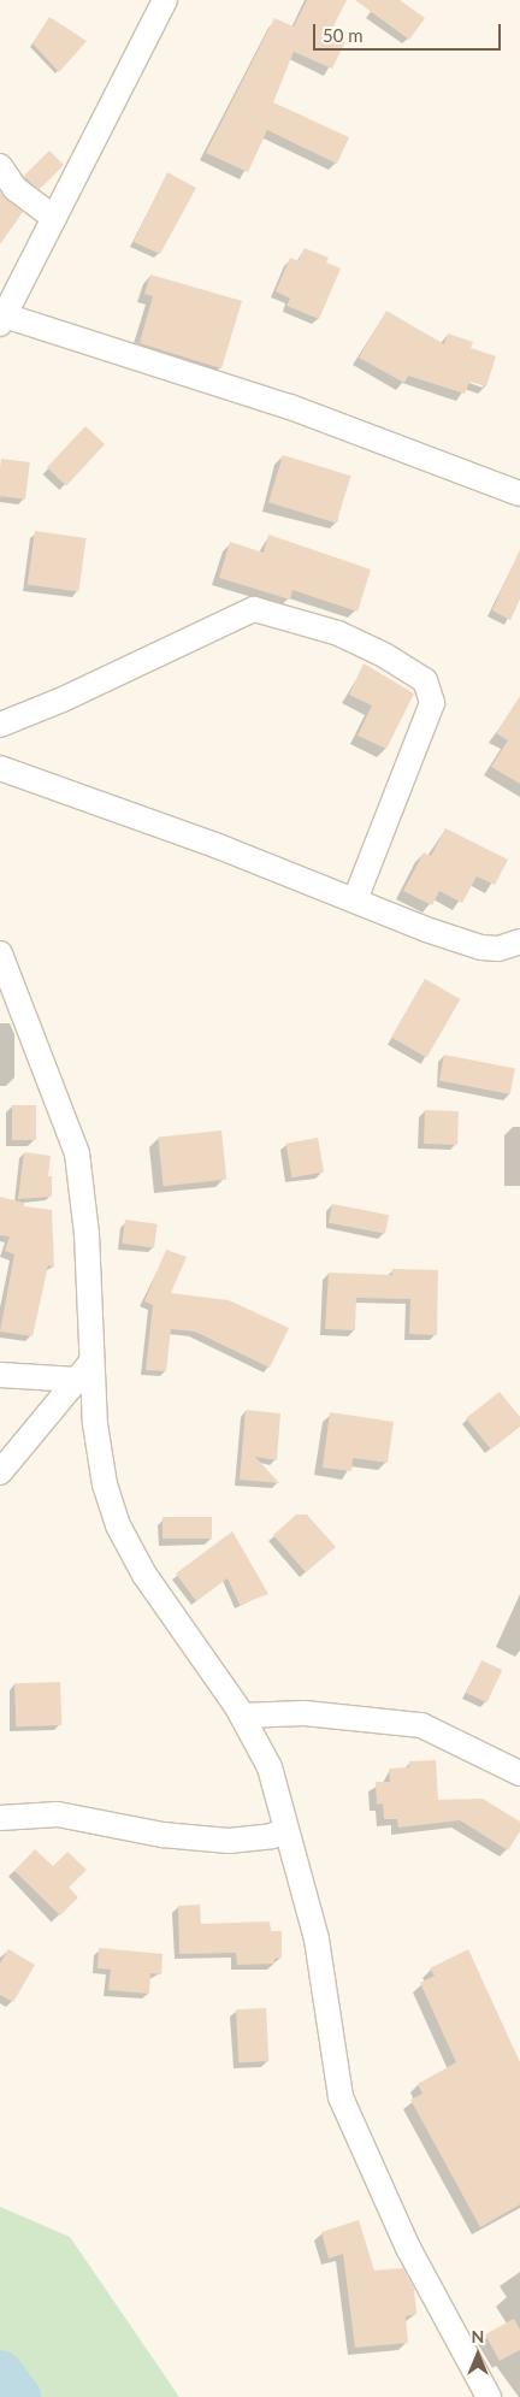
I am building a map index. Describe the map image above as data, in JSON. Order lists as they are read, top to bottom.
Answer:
{
  "scale_bar": "50 m",
  "north": "top"
}
